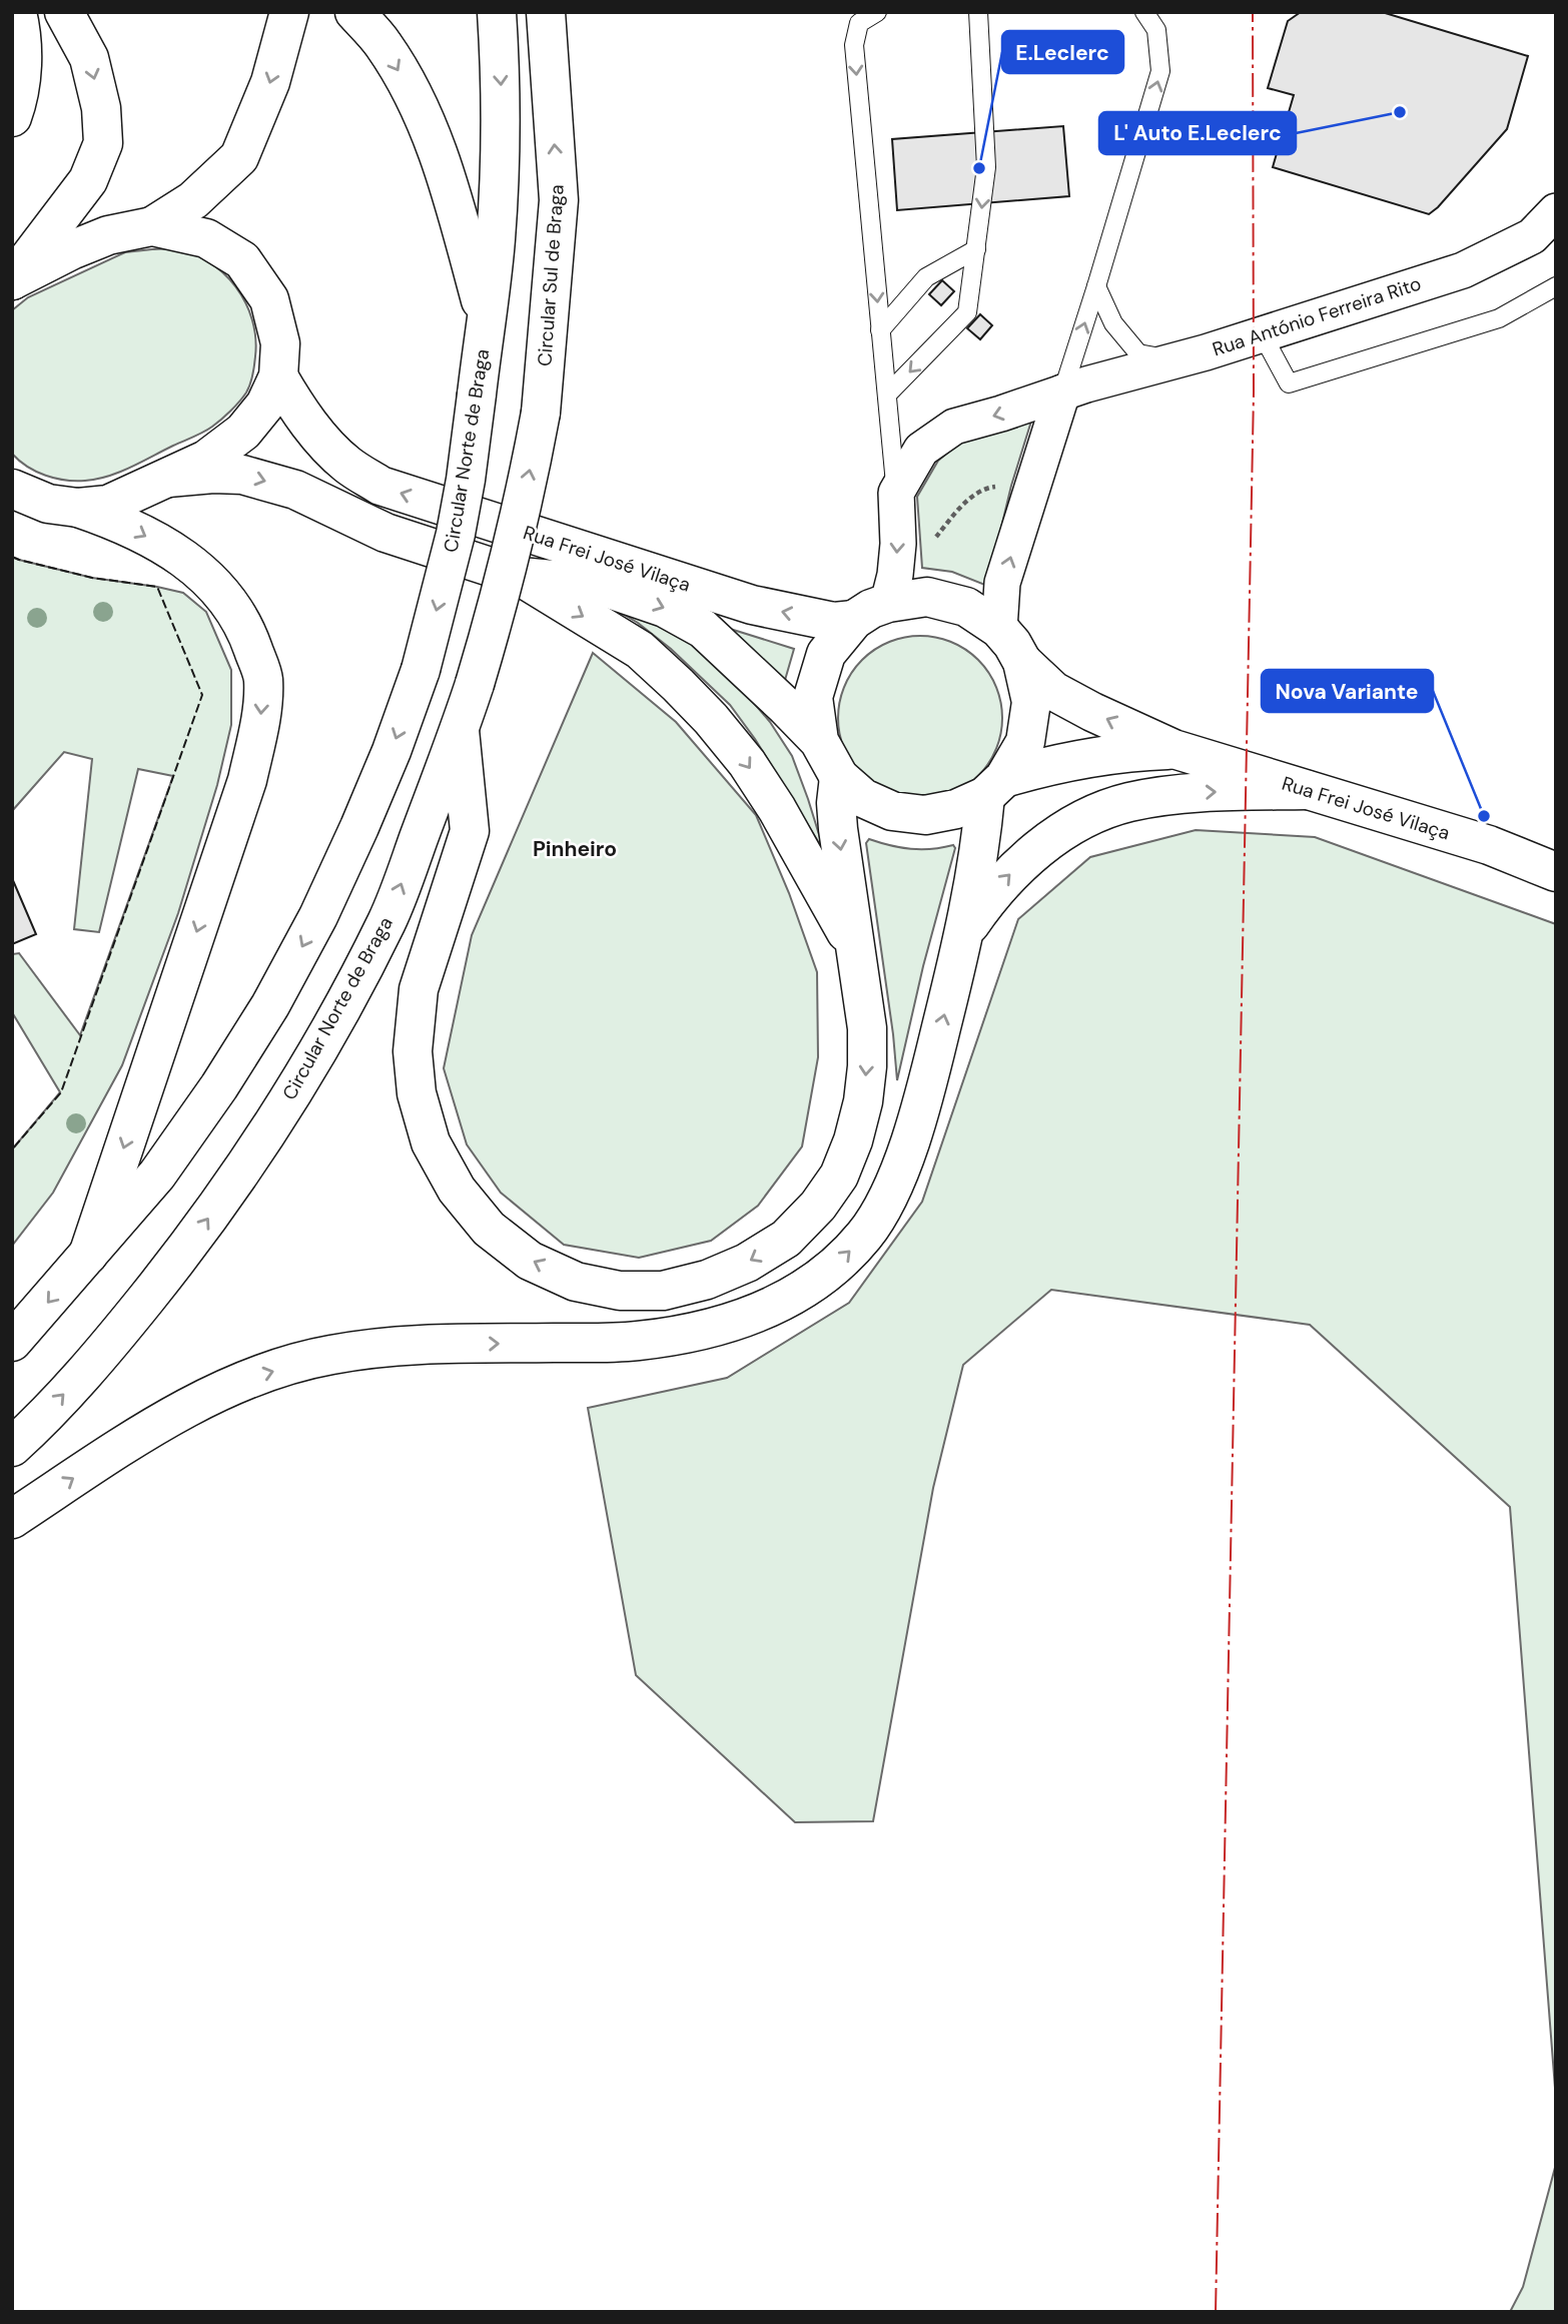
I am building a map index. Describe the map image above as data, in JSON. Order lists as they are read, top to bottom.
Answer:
{
  "streets": {
    "main road": ["Circular Sul de Braga", "Circular Norte de Braga", "Rua Frei José Vilaça"],
    "street": ["Rua António Ferreira Rito"]
  },
  "crossings": [
    ["Circular Sul de Braga", "Circular Norte de Braga"]
  ],
  "districts": ["Pinheiro"],
  "places": ["L' Auto E.Leclerc", "E.Leclerc", "Nova Variante"]
}
